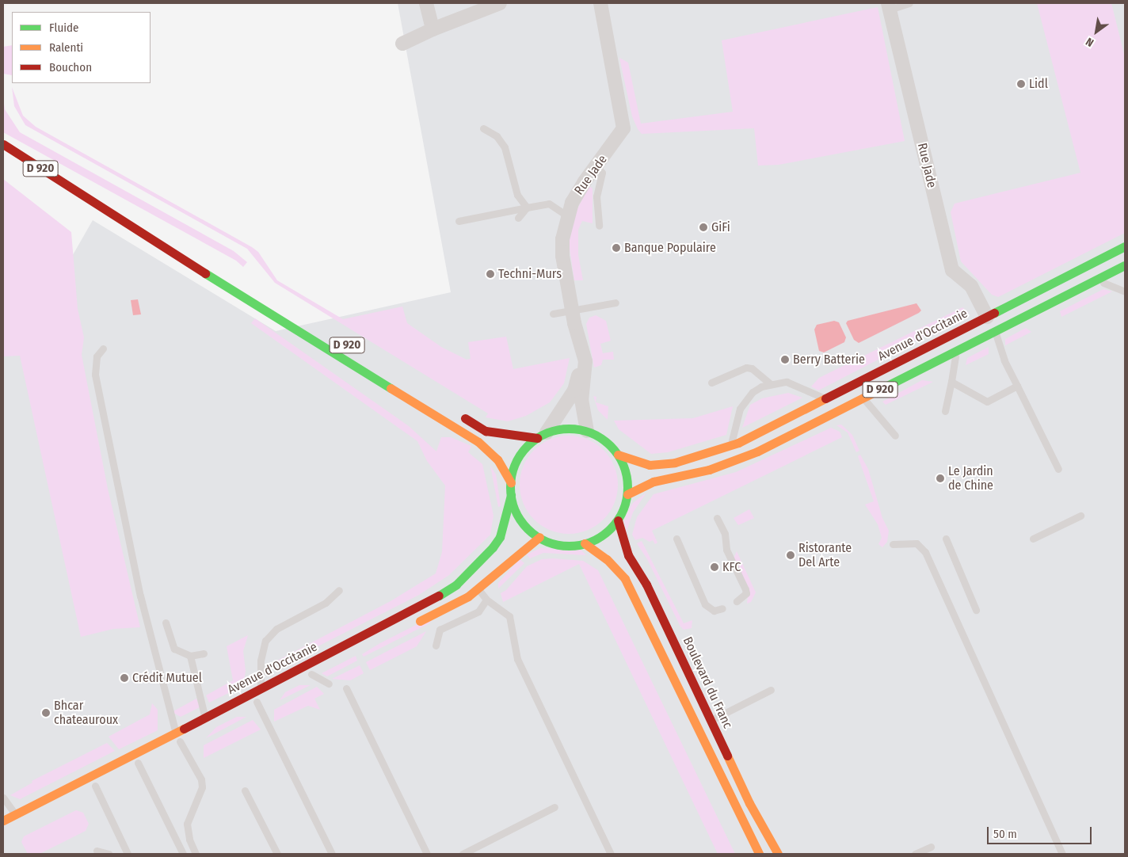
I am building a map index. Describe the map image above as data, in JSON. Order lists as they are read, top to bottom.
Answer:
{
  "streets": {
    "main road": ["D 920", "Avenue d'Occitanie", "Boulevard du Franc"],
    "street": ["Rue Jade"]
  },
  "crossings": [
    ["Rue Jade", "D 920"],
    ["Rue Jade", "Avenue d'Occitanie"],
    ["Rue Jade", "Boulevard du Franc"],
    ["D 920", "Avenue d'Occitanie"],
    ["D 920", "Boulevard du Franc"],
    ["Avenue d'Occitanie", "Boulevard du Franc"]
  ],
  "places": [
    "Lidl",
    "GiFi",
    "Banque Populaire",
    "Techni-Murs",
    "Berry Batterie",
    "Le Jardin de Chine",
    "Ristorante Del Arte",
    "KFC",
    "Crédit Mutuel",
    "Bhcar chateauroux"
  ],
  "legend": ["Fluide", "Ralenti", "Bouchon"],
  "scale_bar": "50 m",
  "north": "bottom left"
}
